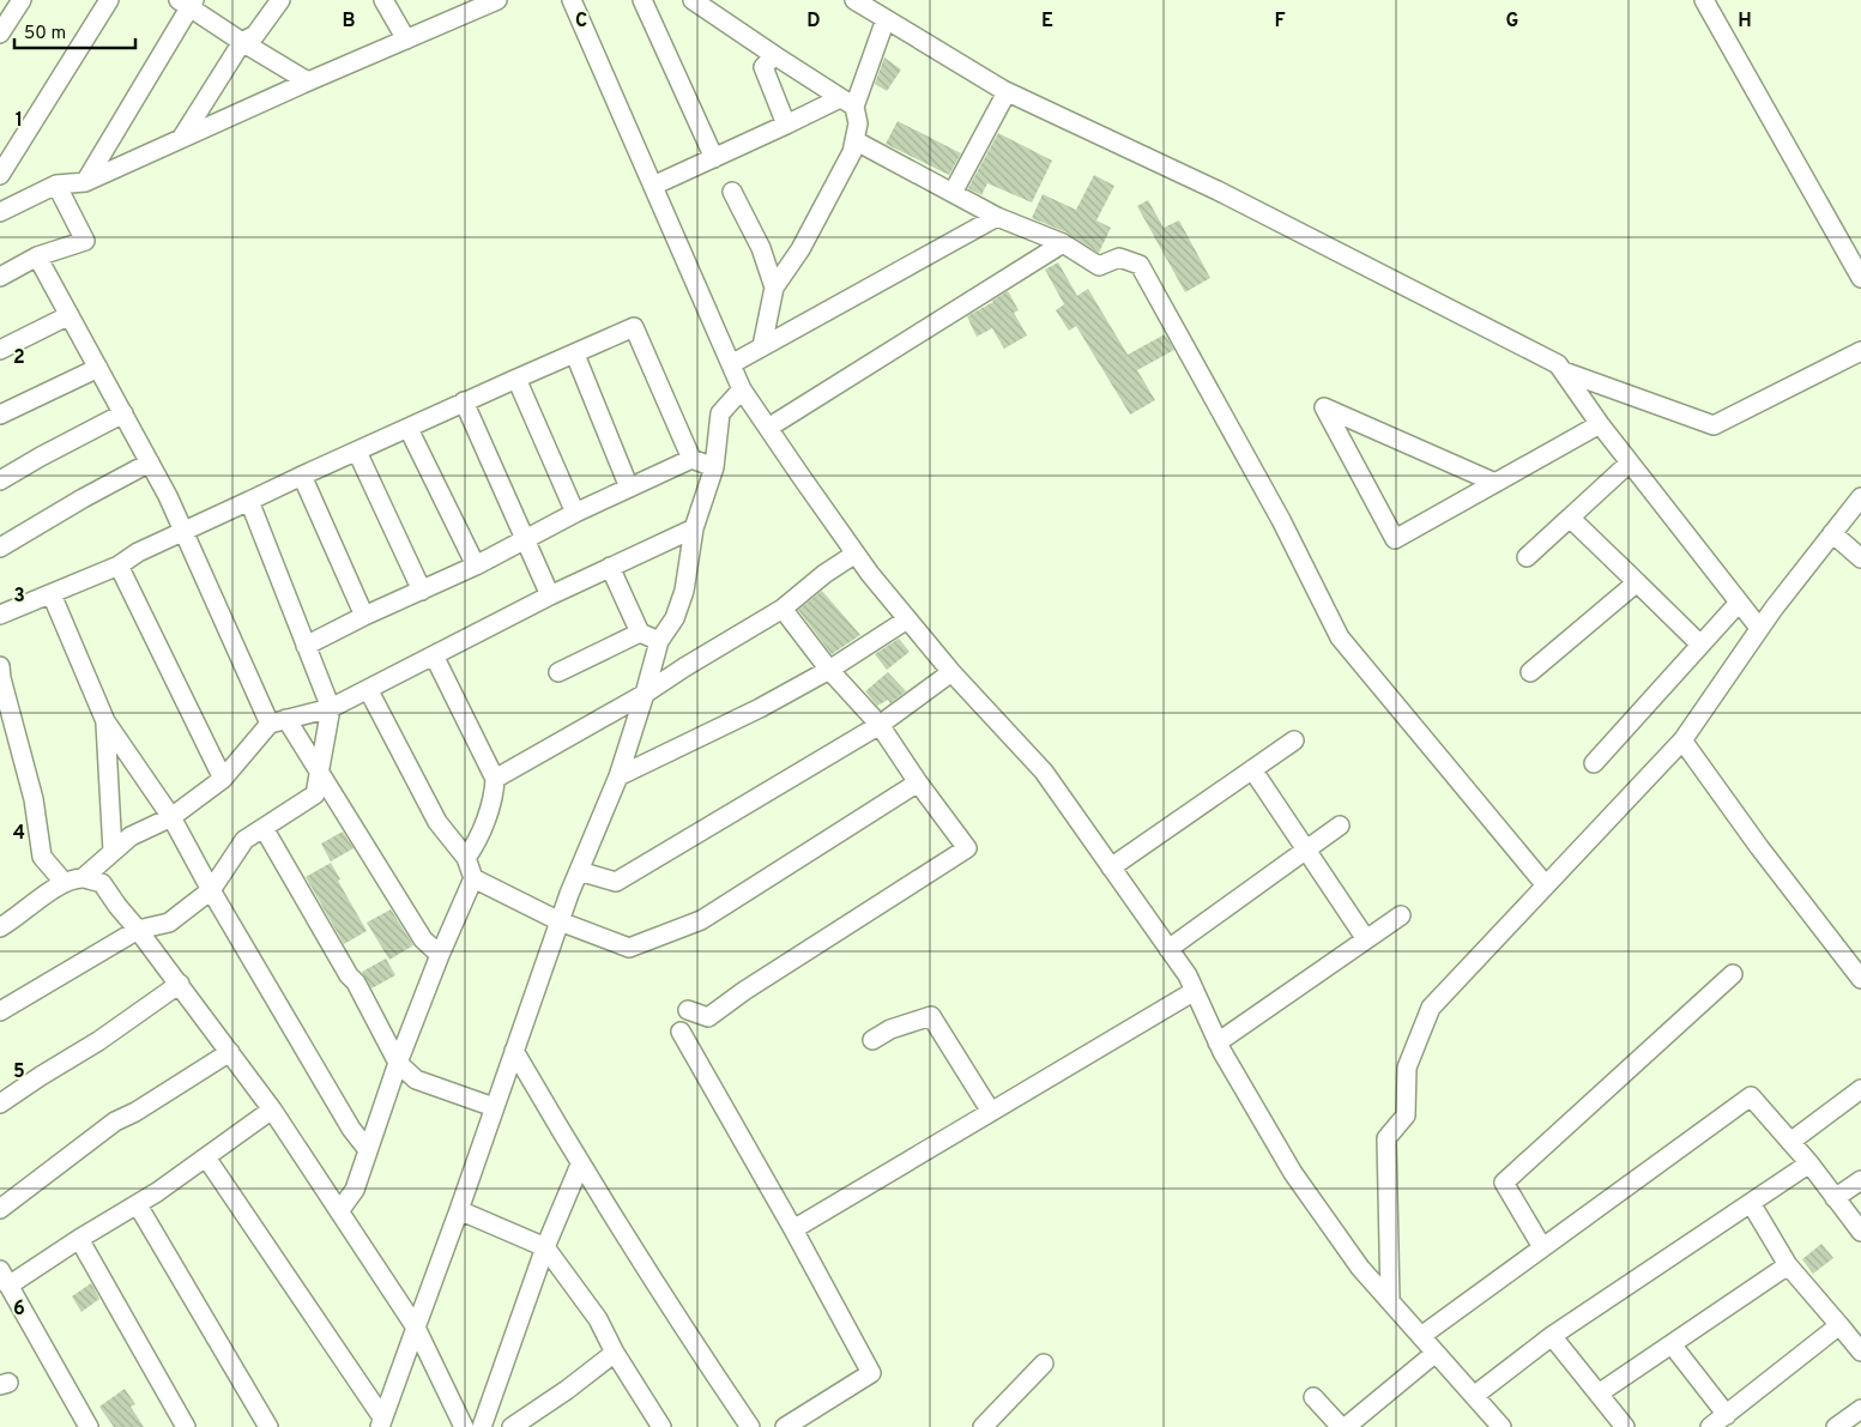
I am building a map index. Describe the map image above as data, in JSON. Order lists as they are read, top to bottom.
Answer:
{
  "scale_bar": "50 m",
  "grid": {
    "columns": [
      "B",
      "C",
      "D",
      "E",
      "F",
      "G",
      "H"
    ],
    "rows": [
      "1",
      "2",
      "3",
      "4",
      "5",
      "6"
    ]
  }
}
